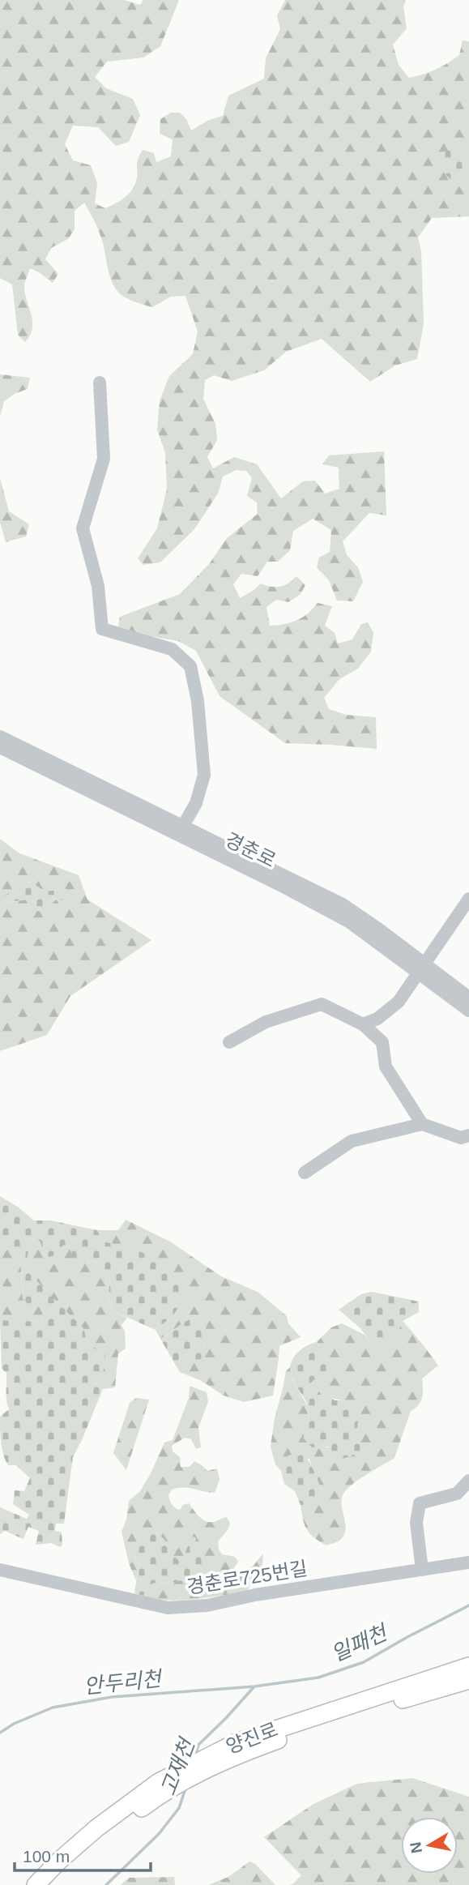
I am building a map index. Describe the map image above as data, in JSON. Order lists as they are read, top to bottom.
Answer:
{
  "streets": {
    "main road": ["양진로"],
    "street": ["경춘로", "경춘로725번길"]
  },
  "water": ["일패천", "안두리천", "고재천"],
  "scale_bar": "100 m",
  "north": "left"
}
